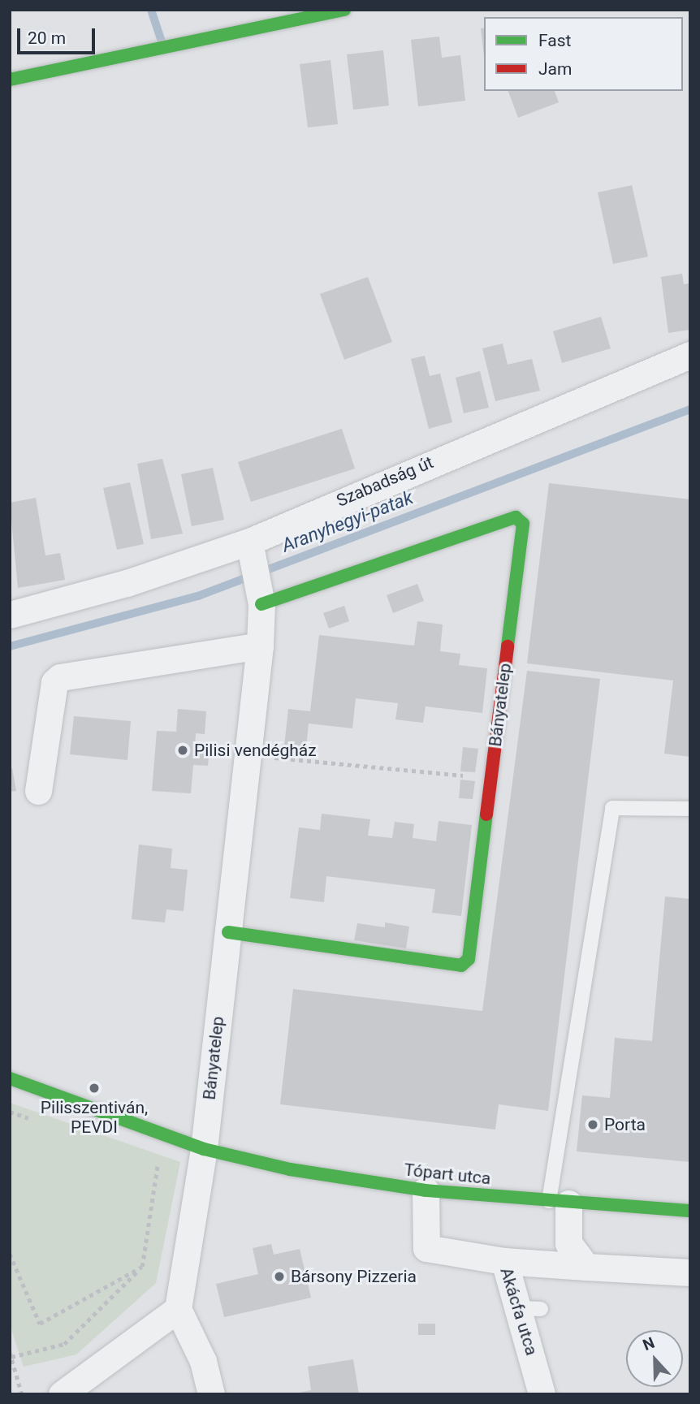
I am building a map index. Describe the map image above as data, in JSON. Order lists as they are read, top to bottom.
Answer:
{
  "streets": {
    "street": [
      "Szabadság út",
      "Bányatelep",
      "Tópart utca",
      "Akácfa utca"
    ]
  },
  "crossings": [
    ["Bányatelep", "Tópart utca"],
    ["Tópart utca", "Akácfa utca"]
  ],
  "water": ["Aranyhegyi-patak"],
  "places": [
    "Pilisi vendégház",
    "Pilisszentiván, PEVDI",
    "Porta",
    "Bársony Pizzeria"
  ],
  "legend": ["Fast", "Jam"],
  "scale_bar": "20 m",
  "north": "top"
}
